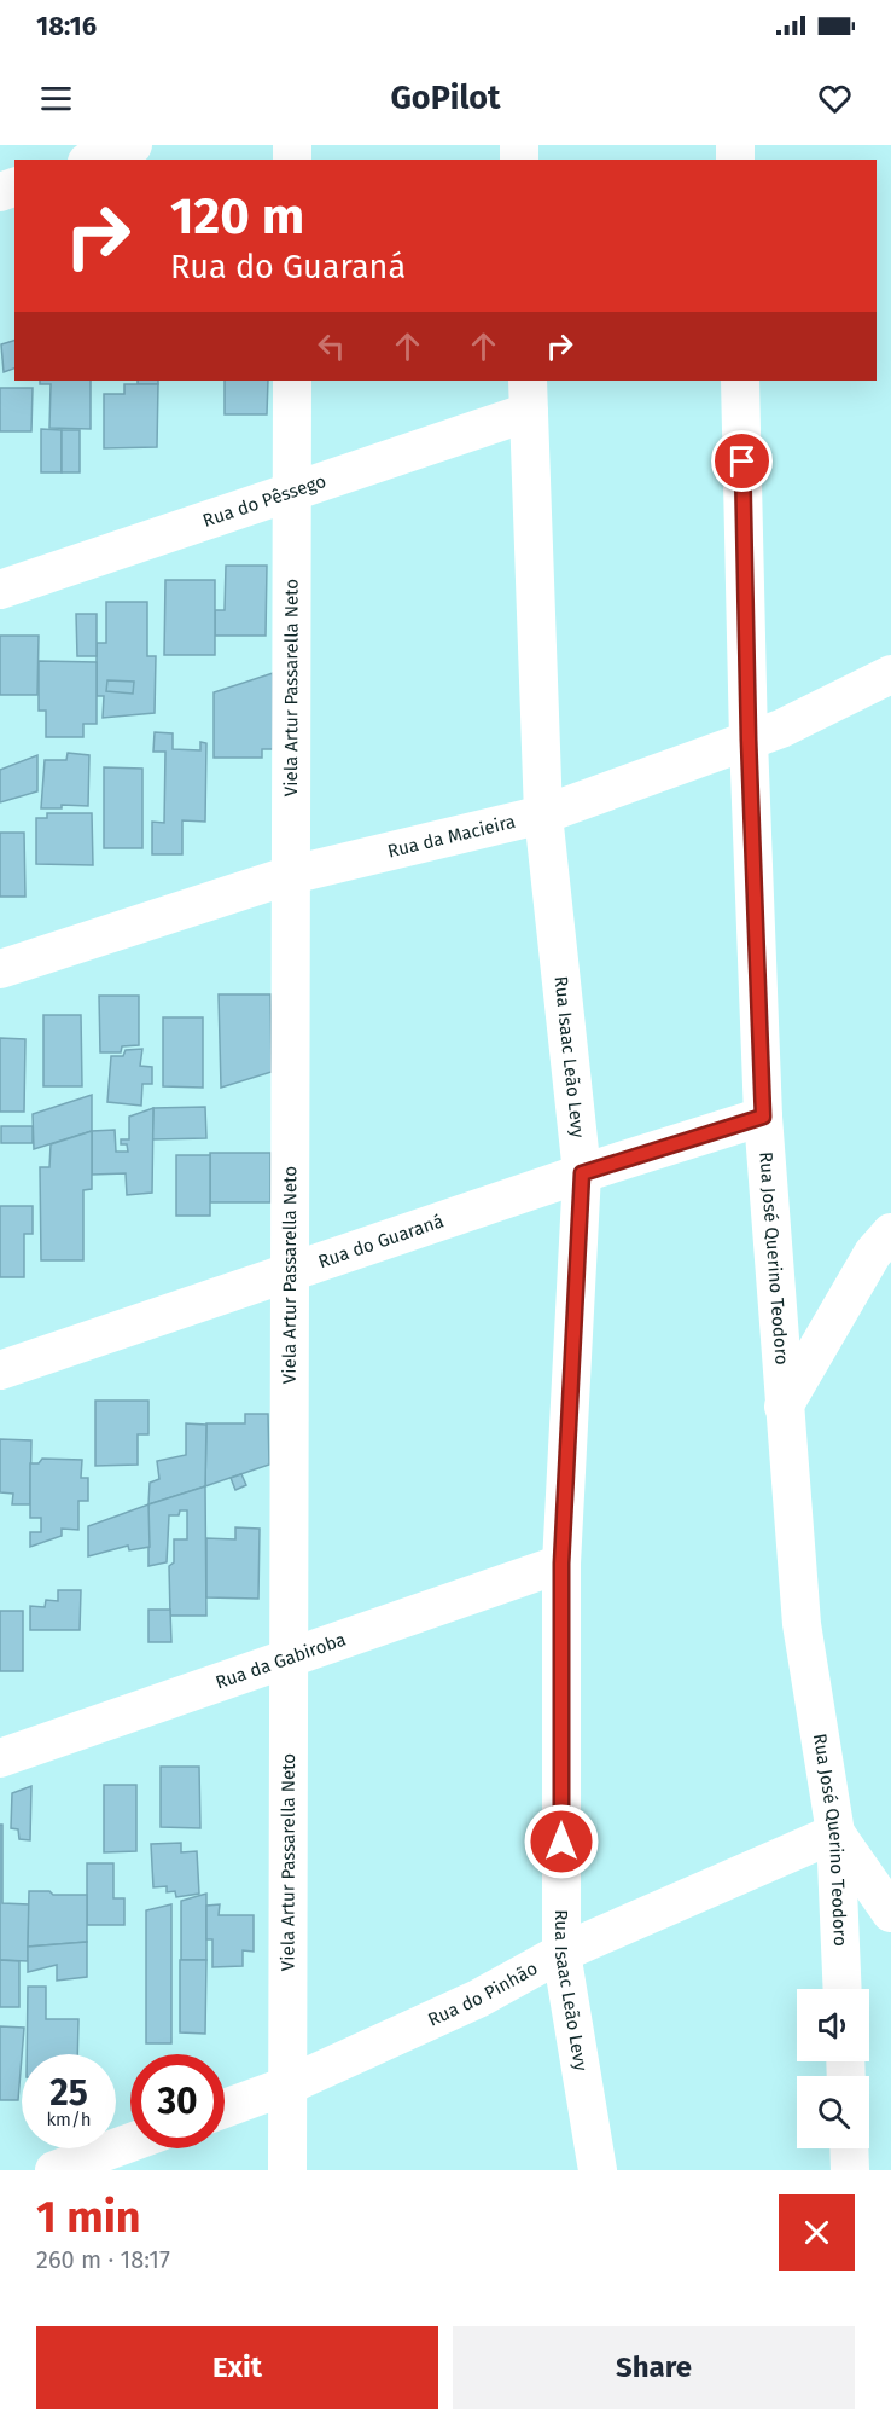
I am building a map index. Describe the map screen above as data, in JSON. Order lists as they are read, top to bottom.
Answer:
{
  "streets": {
    "street": [
      "Rua do Pêssego",
      "Viela Artur Passarella Neto",
      "Rua da Macieira",
      "Rua Isaac Leão Levy",
      "Rua do Guaraná",
      "Rua José Querino Teodoro",
      "Rua da Gabiroba",
      "Rua do Pinhão"
    ]
  },
  "crossings": [
    ["Rua do Pêssego", "Viela Artur Passarella Neto"],
    ["Rua do Pêssego", "Rua Isaac Leão Levy"],
    ["Viela Artur Passarella Neto", "Rua da Macieira"],
    ["Viela Artur Passarella Neto", "Rua do Guaraná"],
    ["Viela Artur Passarella Neto", "Rua da Gabiroba"],
    ["Viela Artur Passarella Neto", "Rua do Pinhão"],
    ["Rua da Macieira", "Rua Isaac Leão Levy"],
    ["Rua da Macieira", "Rua José Querino Teodoro"],
    ["Rua Isaac Leão Levy", "Rua do Guaraná"],
    ["Rua Isaac Leão Levy", "Rua da Gabiroba"],
    ["Rua Isaac Leão Levy", "Rua do Pinhão"],
    ["Rua do Guaraná", "Rua José Querino Teodoro"],
    ["Rua José Querino Teodoro", "Rua do Pinhão"]
  ],
  "page": {
    "status": "18:16",
    "header": "GoPilot",
    "turn": ["120 m", "Rua do Guaraná"],
    "speed": "25 km/h",
    "limit": "30",
    "heading": ["1 min", "260 m · 18:17"],
    "buttons": ["Exit", "Share"]
  }
}
